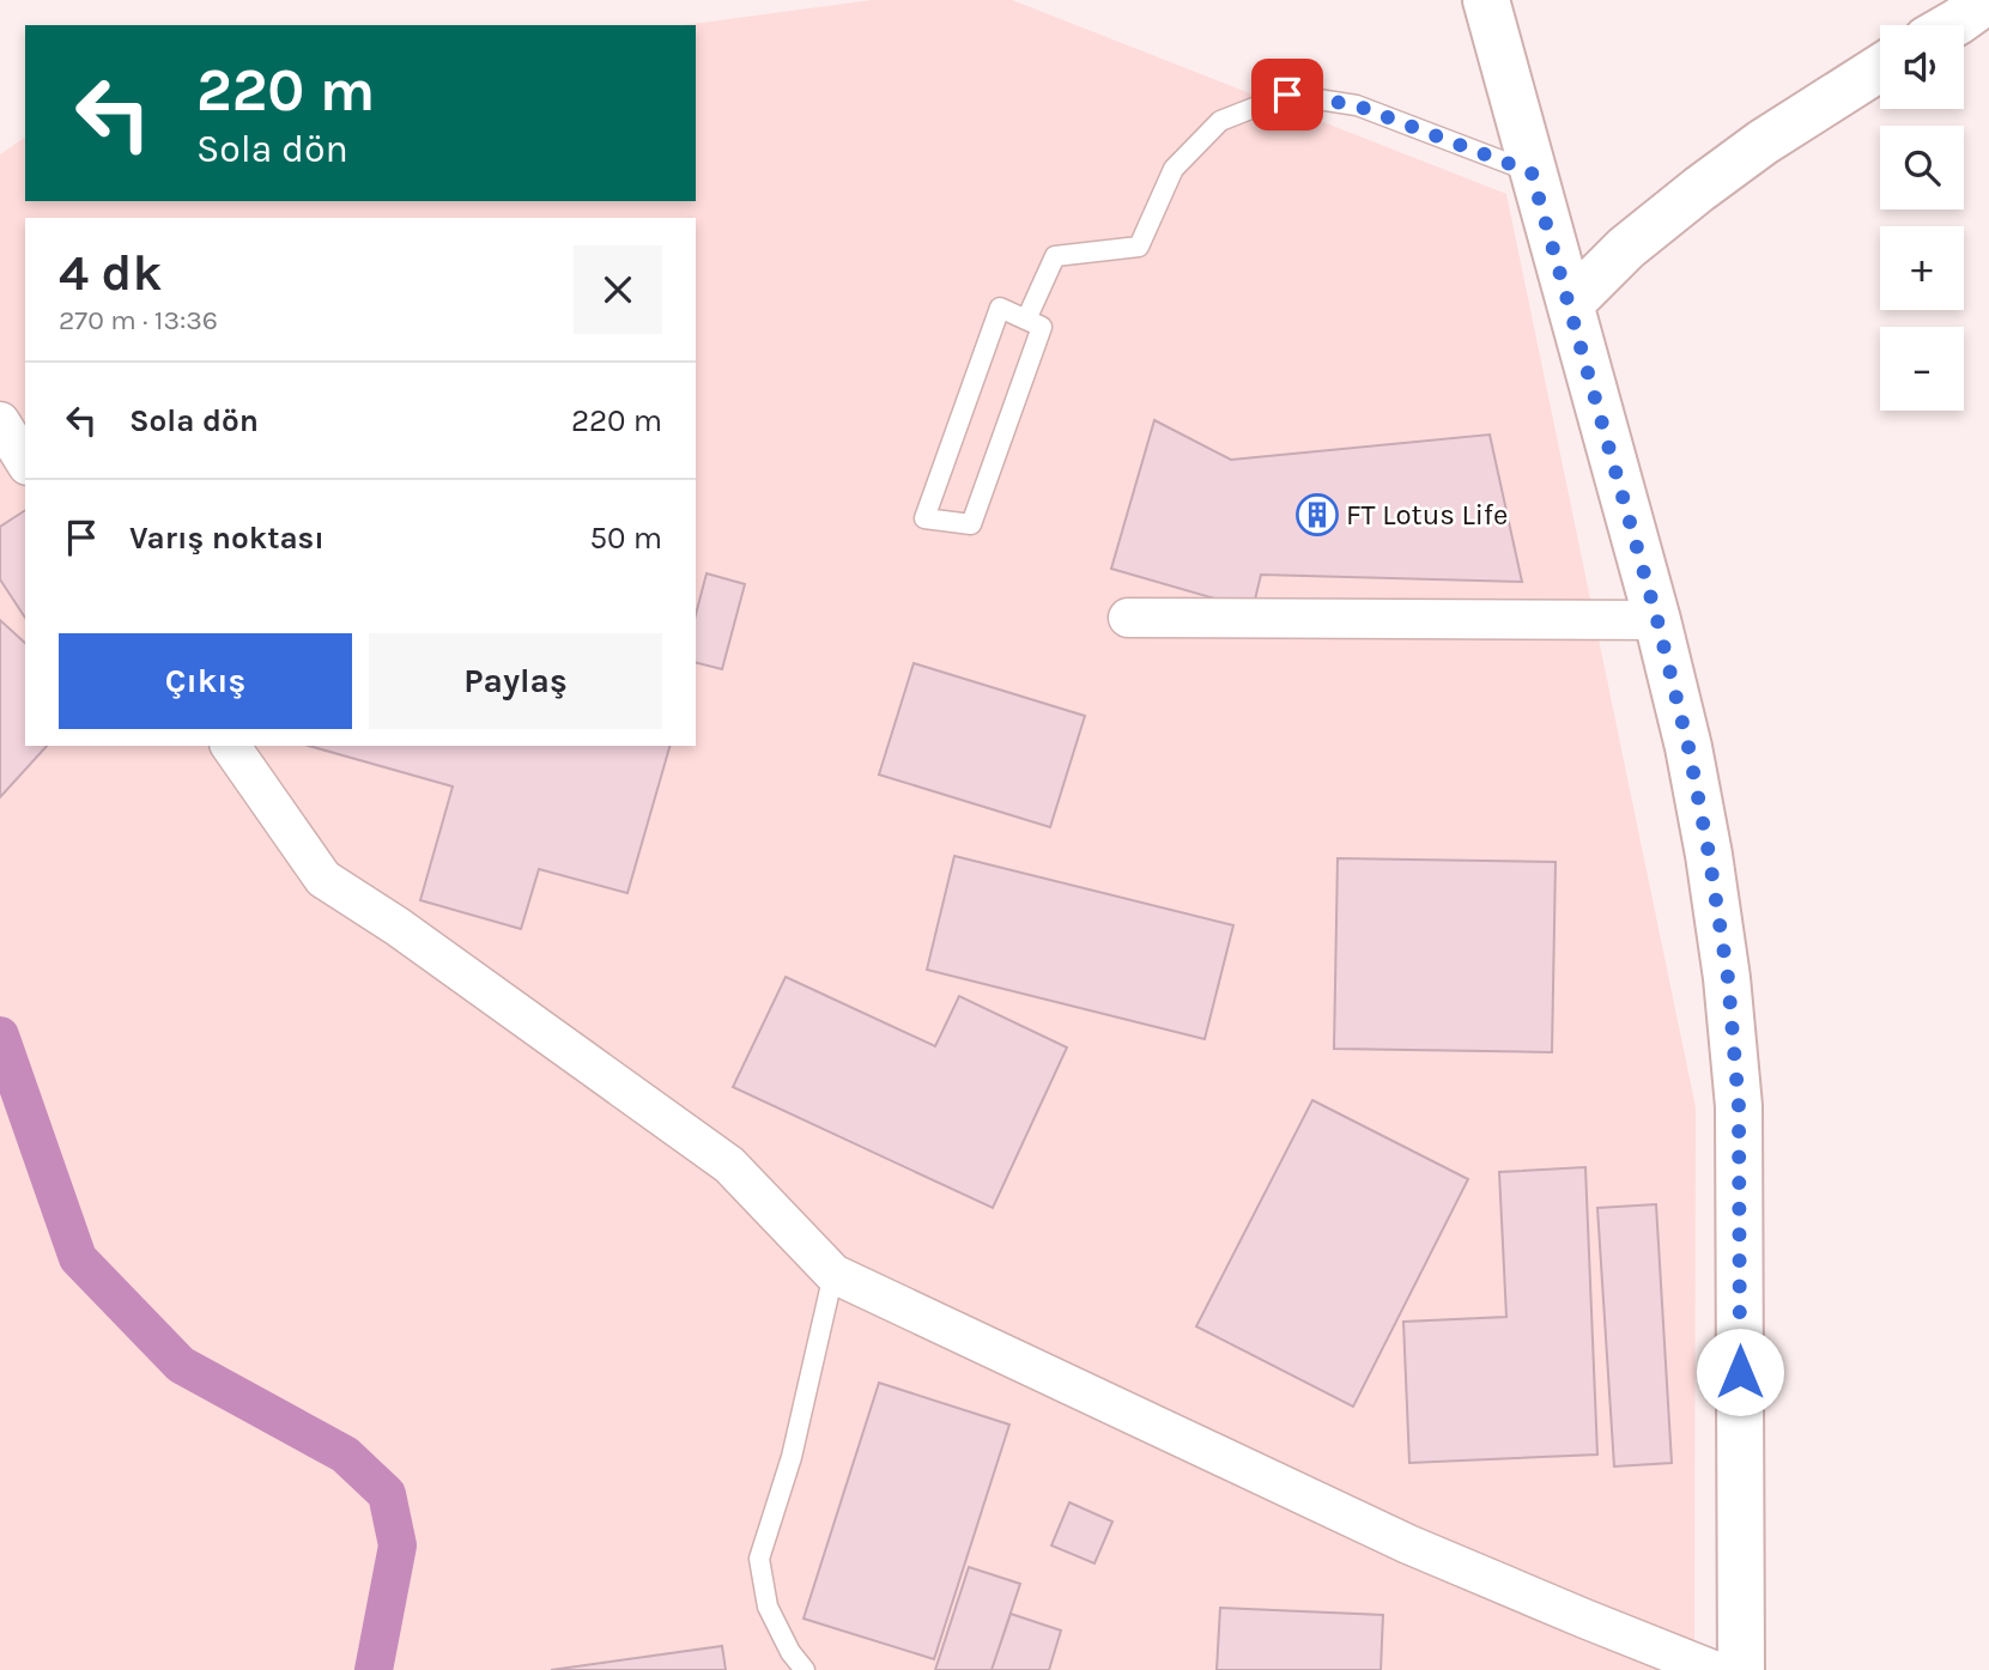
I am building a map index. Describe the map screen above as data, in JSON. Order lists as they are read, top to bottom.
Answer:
{
  "places": {
    "building": ["FT Lotus Life"]
  },
  "page": {
    "map_buttons": ["+", "−"],
    "turn": ["220 m", "Sola dön"],
    "heading": ["4 dk", "270 m · 13:36"],
    "list": [
      {
        "name": "Sola dön",
        "value": "220 m"
      },
      {
        "name": "Varış noktası",
        "value": "50 m"
      }
    ],
    "buttons": ["Çıkış", "Paylaş"]
  }
}
